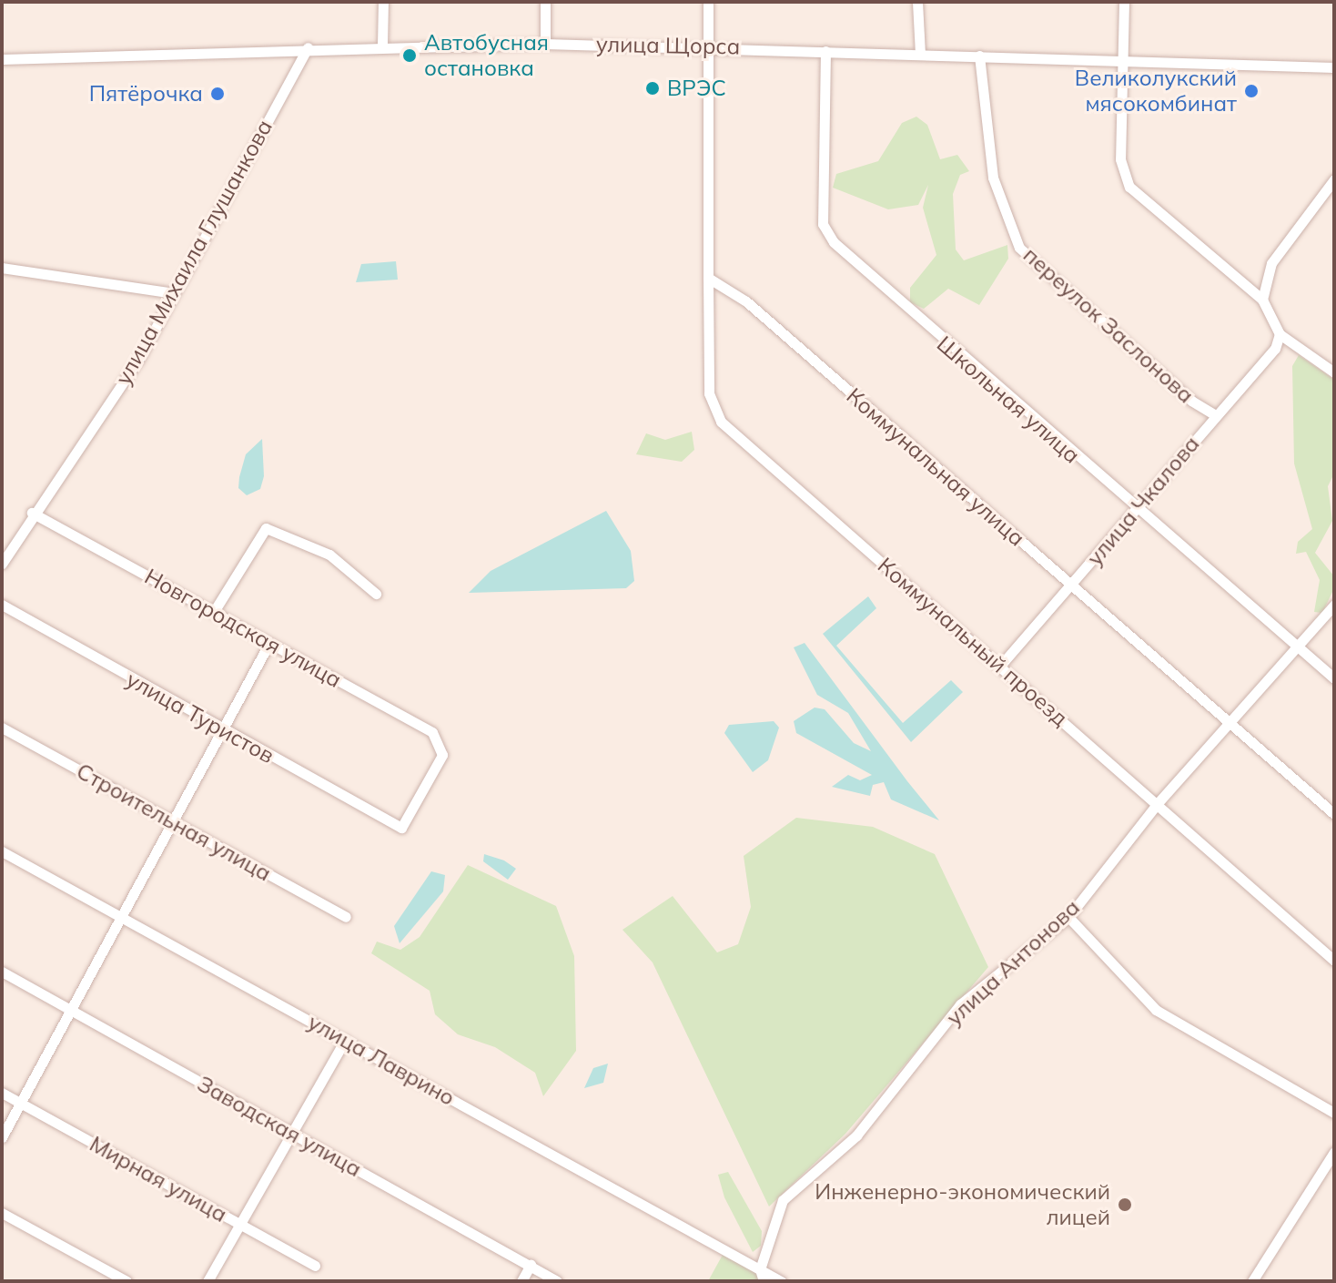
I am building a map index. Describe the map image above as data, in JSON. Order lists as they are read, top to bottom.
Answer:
{
  "streets": {
    "street": [
      "улица Щорса",
      "улица Михаила Глушанкова",
      "переулок Заслонова",
      "Школьная улица",
      "Коммунальная улица",
      "улица Чкалова",
      "Новгородская улица",
      "Коммунальный проезд",
      "улица Туристов",
      "Строительная улица",
      "улица Антонова",
      "улица Лаврино",
      "Заводская улица",
      "Мирная улица"
    ]
  },
  "crossings": [
    ["улица Щорса", "улица Михаила Глушанкова"],
    ["улица Щорса", "переулок Заслонова"],
    ["улица Щорса", "Школьная улица"],
    ["улица Михаила Глушанкова", "Новгородская улица"],
    ["переулок Заслонова", "улица Чкалова"],
    ["Школьная улица", "улица Чкалова"],
    ["Школьная улица", "улица Антонова"],
    ["Коммунальная улица", "улица Чкалова"],
    ["Коммунальная улица", "Коммунальный проезд"],
    ["Коммунальная улица", "улица Антонова"],
    ["улица Чкалова", "Коммунальный проезд"],
    ["Новгородская улица", "улица Туристов"],
    ["Коммунальный проезд", "улица Антонова"],
    ["улица Антонова", "улица Лаврино"]
  ],
  "places": [
    "Автобусная остановка",
    "ВРЭС",
    "Великолукский мясокомбинат",
    "Пятёрочка",
    "Инженерно-экономический лицей"
  ]
}
